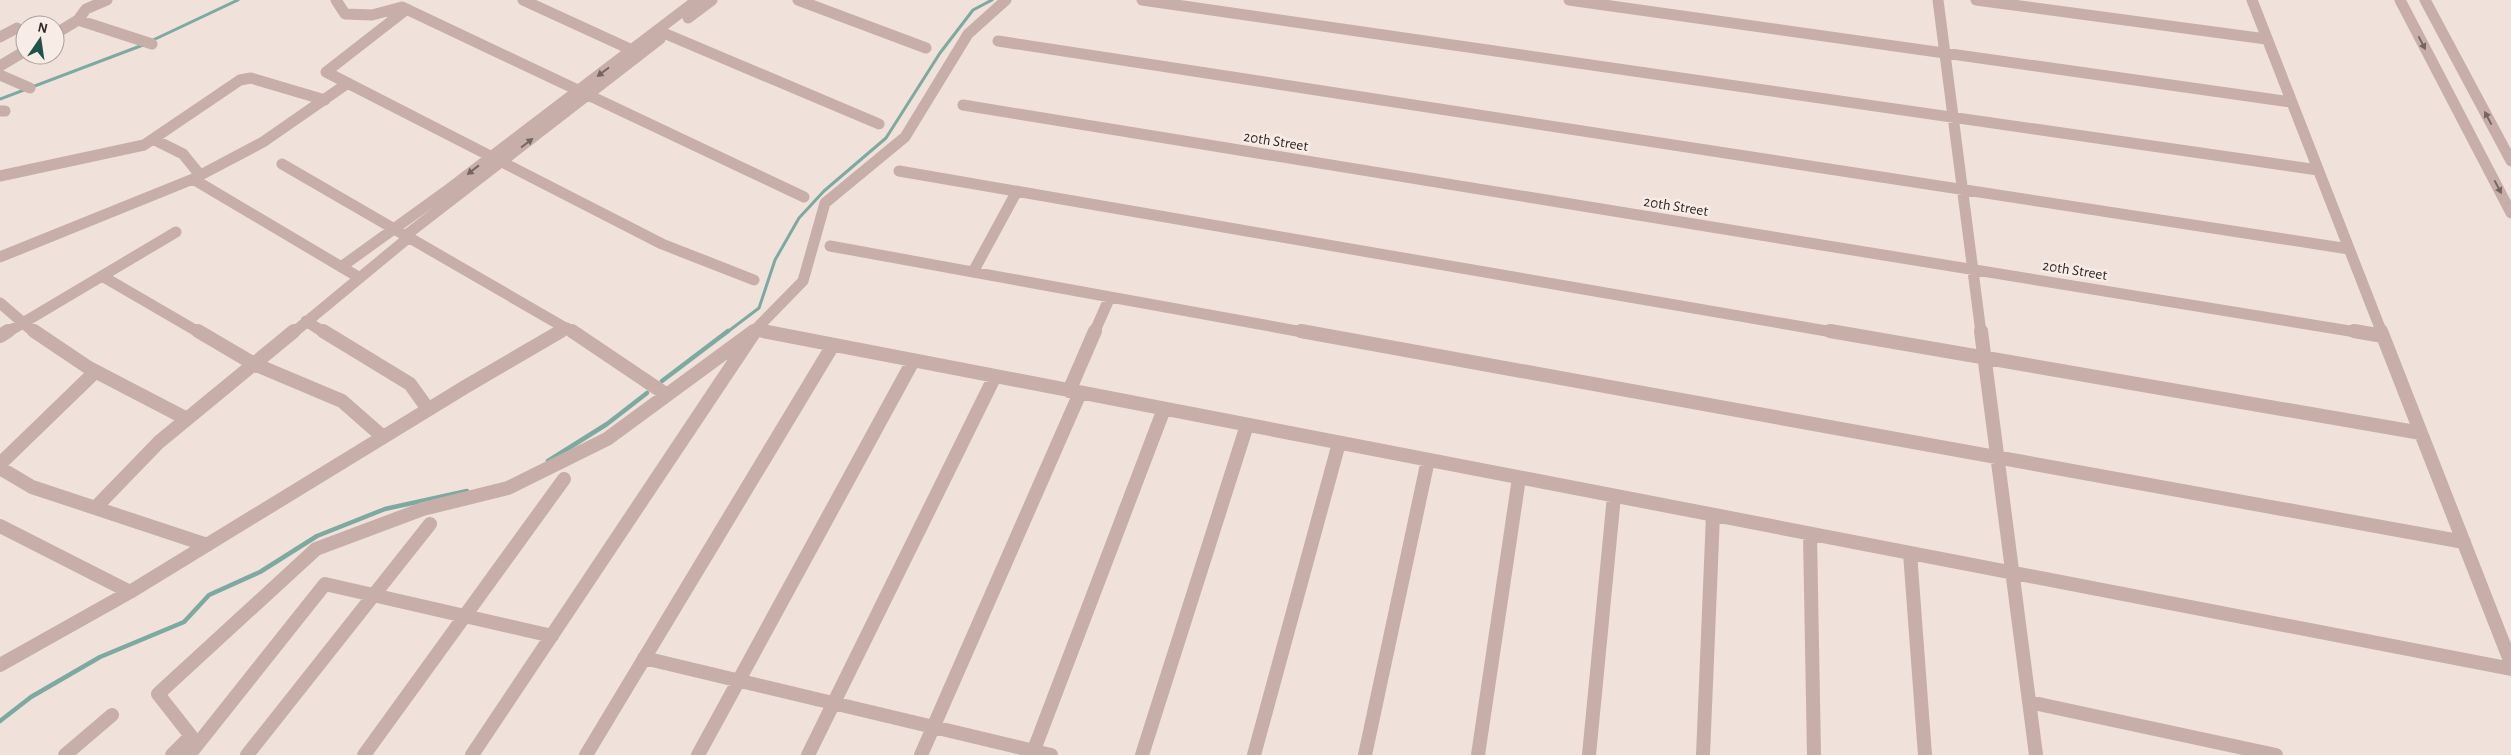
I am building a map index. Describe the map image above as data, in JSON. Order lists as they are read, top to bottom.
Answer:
{
  "streets": {
    "street": ["20th Street"]
  },
  "north": "top"
}
